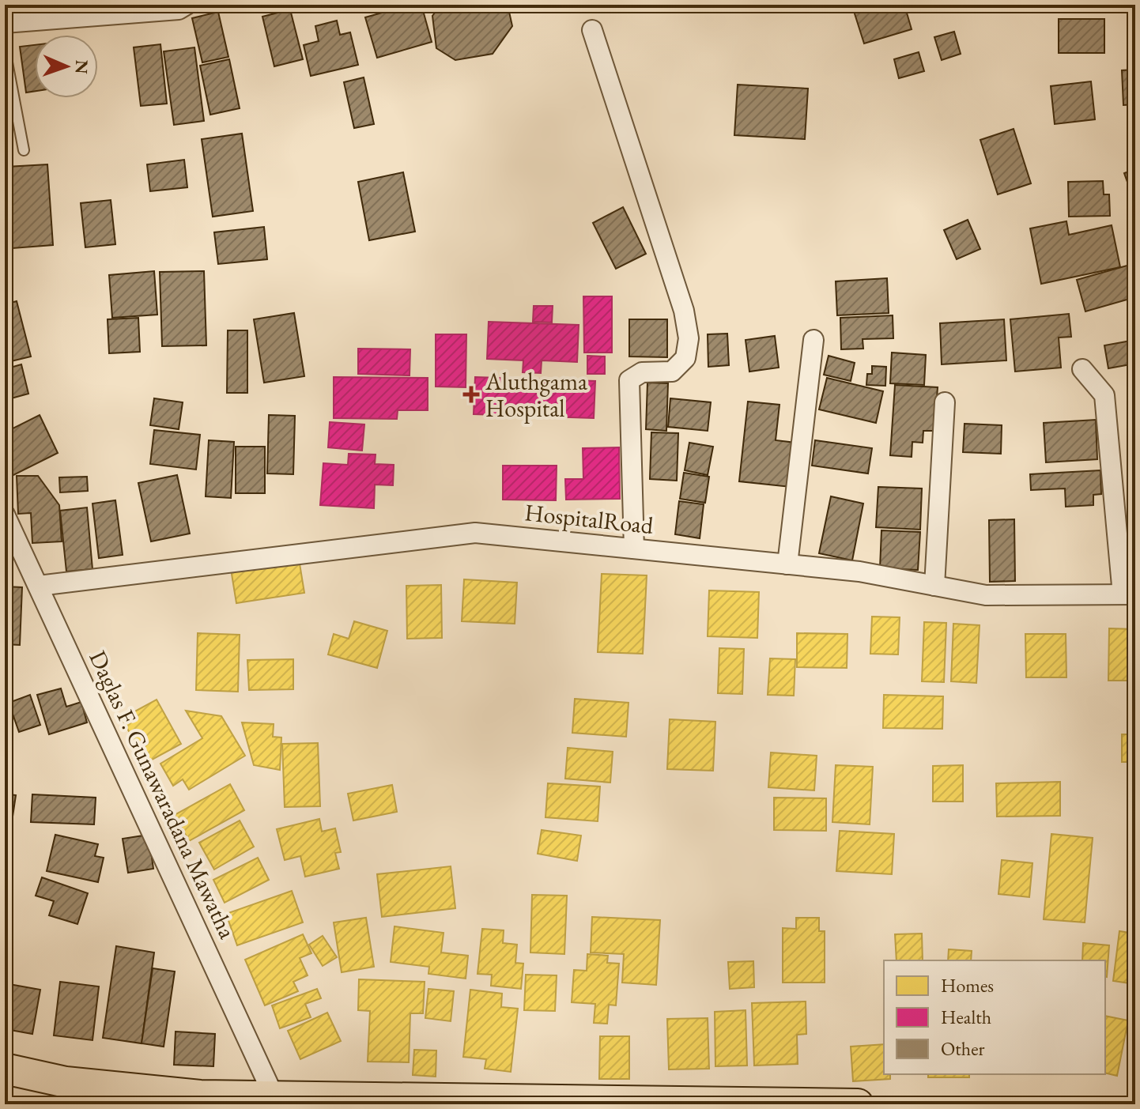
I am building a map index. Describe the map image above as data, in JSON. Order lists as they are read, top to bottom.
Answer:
{
  "streets": {
    "street": ["HospitalRoad", "Daglas F. Gunawaradana Mawatha"]
  },
  "crossings": [
    ["HospitalRoad", "Daglas F. Gunawaradana Mawatha"]
  ],
  "places": {
    "health": ["Aluthgama Hospital"]
  },
  "legend": ["Homes", "Health", "Other"],
  "north": "right"
}
